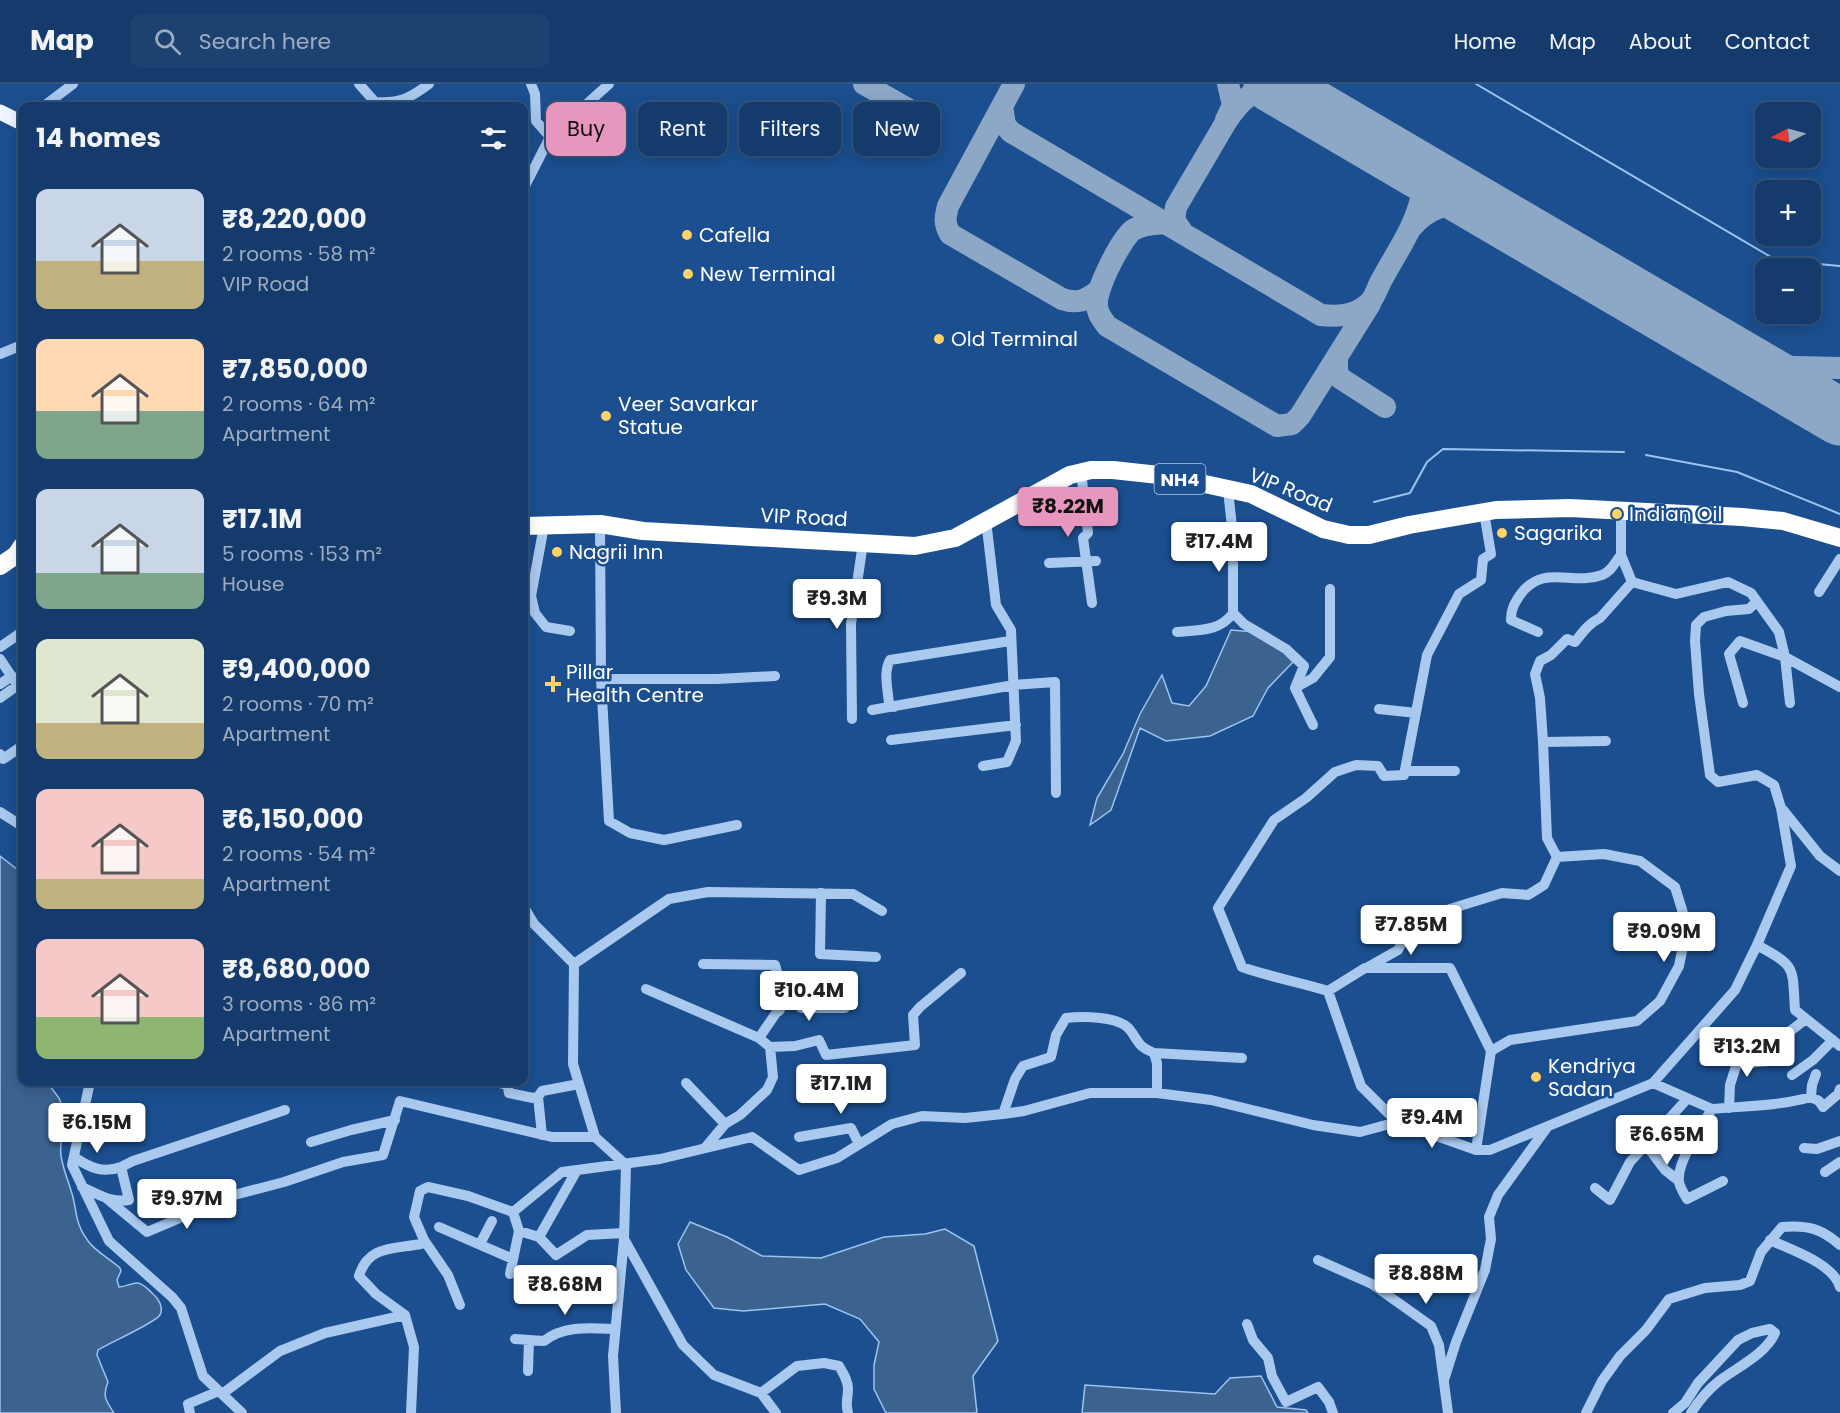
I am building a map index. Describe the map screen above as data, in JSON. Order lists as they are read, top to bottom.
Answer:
{
  "streets": {
    "highway": ["NH4", "VIP Road"]
  },
  "places": {
    "other": [
      "Cafella",
      "New Terminal",
      "Old Terminal",
      "Veer Savarkar Statue",
      "Indian Oil",
      "Sagarika",
      "Nagrii Inn",
      "Kendriya Sadan"
    ],
    "health": ["Pillar Health Centre"]
  },
  "north": "left",
  "page": {
    "header": "Map",
    "search": "Search here",
    "nav": [
      "Home",
      "Map",
      "About",
      "Contact"
    ],
    "map_buttons": ["+", "−"],
    "chip": [
      "Buy",
      "Rent",
      "Filters",
      "New"
    ],
    "heading": "14 homes",
    "list": [
      {
        "name": "₹8,220,000",
        "note": "2 rooms · 58 m² · VIP Road"
      },
      {
        "name": "₹7,850,000",
        "note": "2 rooms · 64 m² · Apartment"
      },
      {
        "name": "₹17.1M",
        "note": "5 rooms · 153 m² · House"
      },
      {
        "name": "₹9,400,000",
        "note": "2 rooms · 70 m² · Apartment"
      },
      {
        "name": "₹6,150,000",
        "note": "2 rooms · 54 m² · Apartment"
      },
      {
        "name": "₹8,680,000",
        "note": "3 rooms · 86 m² · Apartment"
      }
    ],
    "price": [
      "₹8.22M",
      "₹17.4M",
      "₹9.3M",
      "₹7.85M",
      "₹9.09M",
      "₹10.4M",
      "₹13.2M",
      "₹17.1M",
      "₹9.4M",
      "₹6.15M",
      "₹6.65M",
      "₹9.97M",
      "₹8.88M",
      "₹8.68M"
    ]
  }
}
